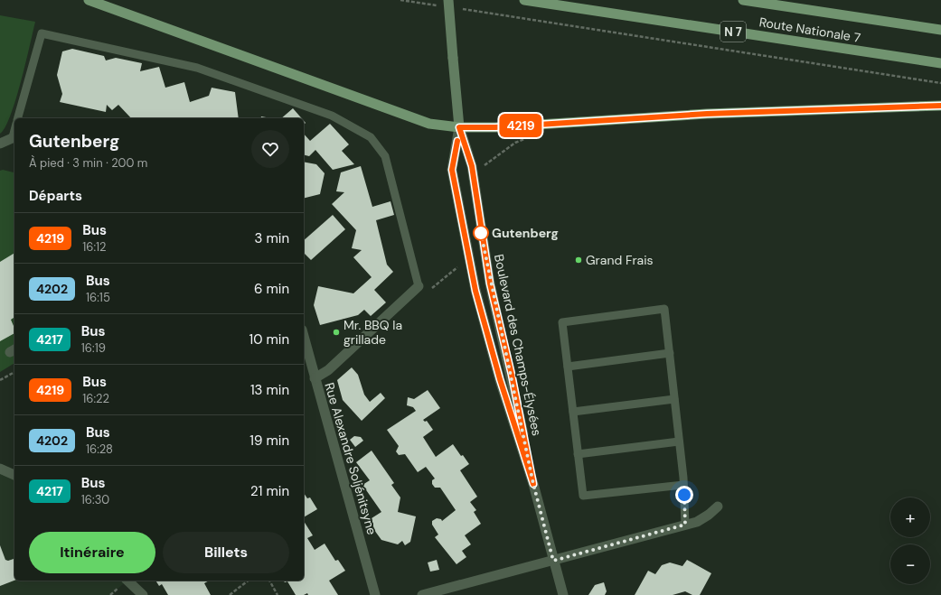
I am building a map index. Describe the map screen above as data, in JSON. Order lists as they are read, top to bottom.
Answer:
{
  "streets": {
    "main road": ["Route Nationale 7", "N 7", "Boulevard des Champs-Élysées"],
    "street": ["Rue Alexandre Soljénitsyne"]
  },
  "places": ["Gutenberg", "Grand Frais", "Mr. BBQ la grillade"],
  "lines": ["bus line 4219"],
  "page": {
    "on_map": "4219",
    "heading": [
      ["Gutenberg", "À pied · 3 min · 200 m"],
      "Départs"
    ],
    "list": [
      {
        "mark": "4219",
        "name": "Bus",
        "note": "16:12",
        "value": "3 min"
      },
      {
        "mark": "4202",
        "name": "Bus",
        "note": "16:15",
        "value": "6 min"
      },
      {
        "mark": "4217",
        "name": "Bus",
        "note": "16:19",
        "value": "10 min"
      },
      {
        "mark": "4219",
        "name": "Bus",
        "note": "16:22",
        "value": "13 min"
      },
      {
        "mark": "4202",
        "name": "Bus",
        "note": "16:28",
        "value": "19 min"
      },
      {
        "mark": "4217",
        "name": "Bus",
        "note": "16:30",
        "value": "21 min"
      }
    ],
    "map_buttons": ["+", "−"],
    "buttons": ["Itinéraire", "Billets"]
  }
}
